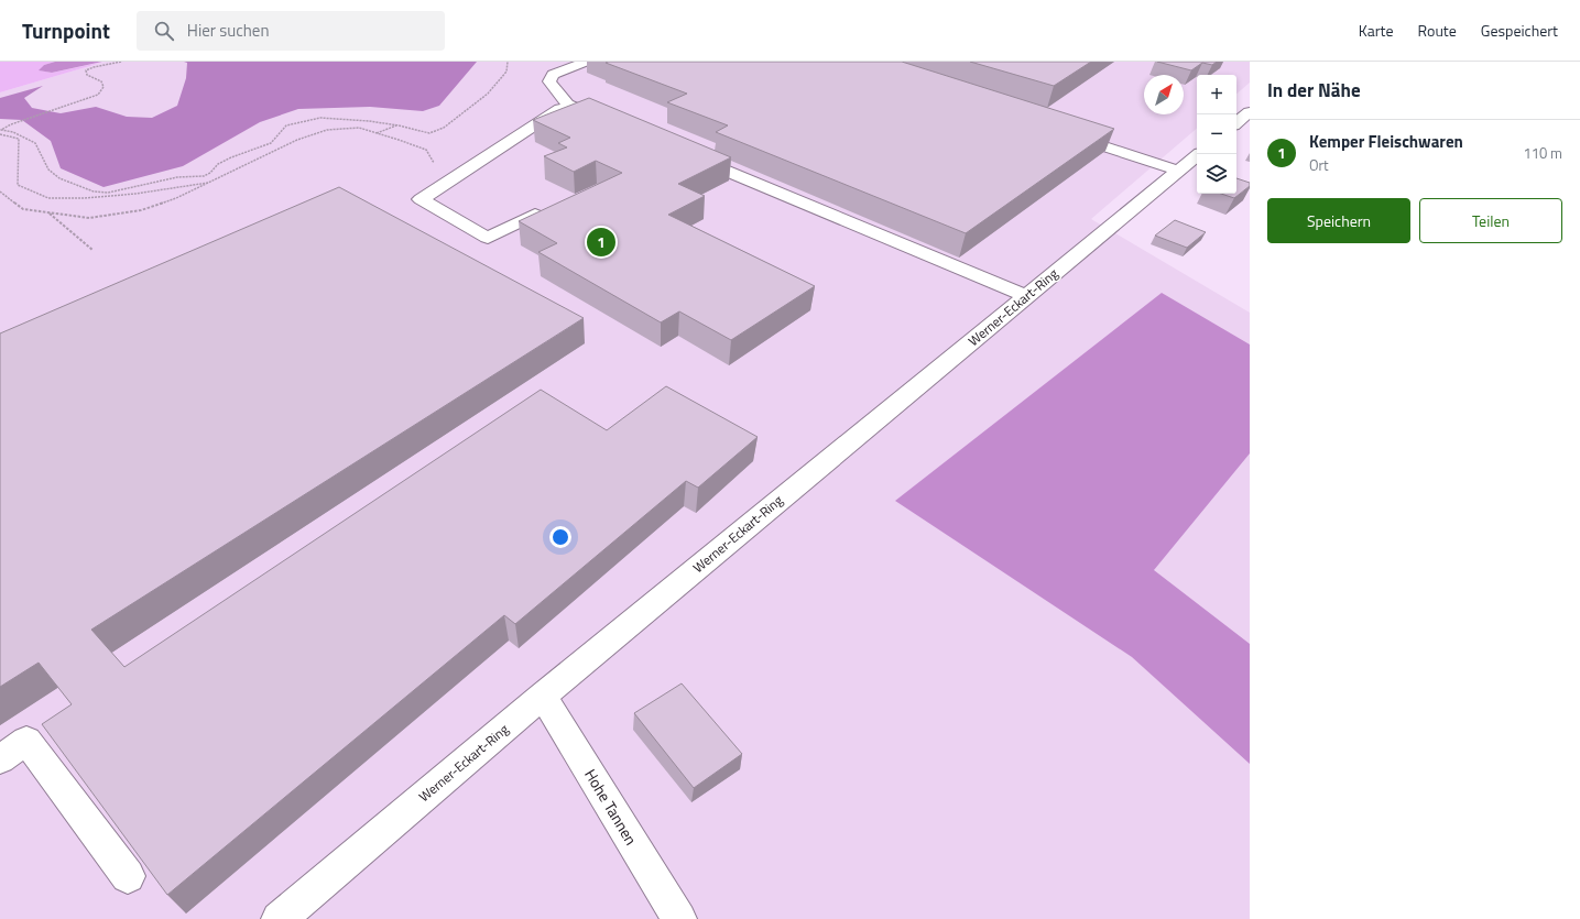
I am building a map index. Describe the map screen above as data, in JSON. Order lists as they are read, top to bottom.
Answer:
{
  "streets": {
    "street": ["Werner-Eckart-Ring", "Hohe Tannen"]
  },
  "crossings": [
    ["Werner-Eckart-Ring", "Hohe Tannen"]
  ],
  "north": "top right",
  "page": {
    "header": "Turnpoint",
    "search": "Hier suchen",
    "nav": ["Karte", "Route", "Gespeichert"],
    "heading": "In der Nähe",
    "map_buttons": ["+", "−"],
    "list": [
      {
        "mark": "1",
        "name": "Kemper Fleischwaren",
        "note": "Ort",
        "value": "110 m"
      }
    ],
    "buttons": ["Speichern", "Teilen"],
    "pins": "1"
  }
}
